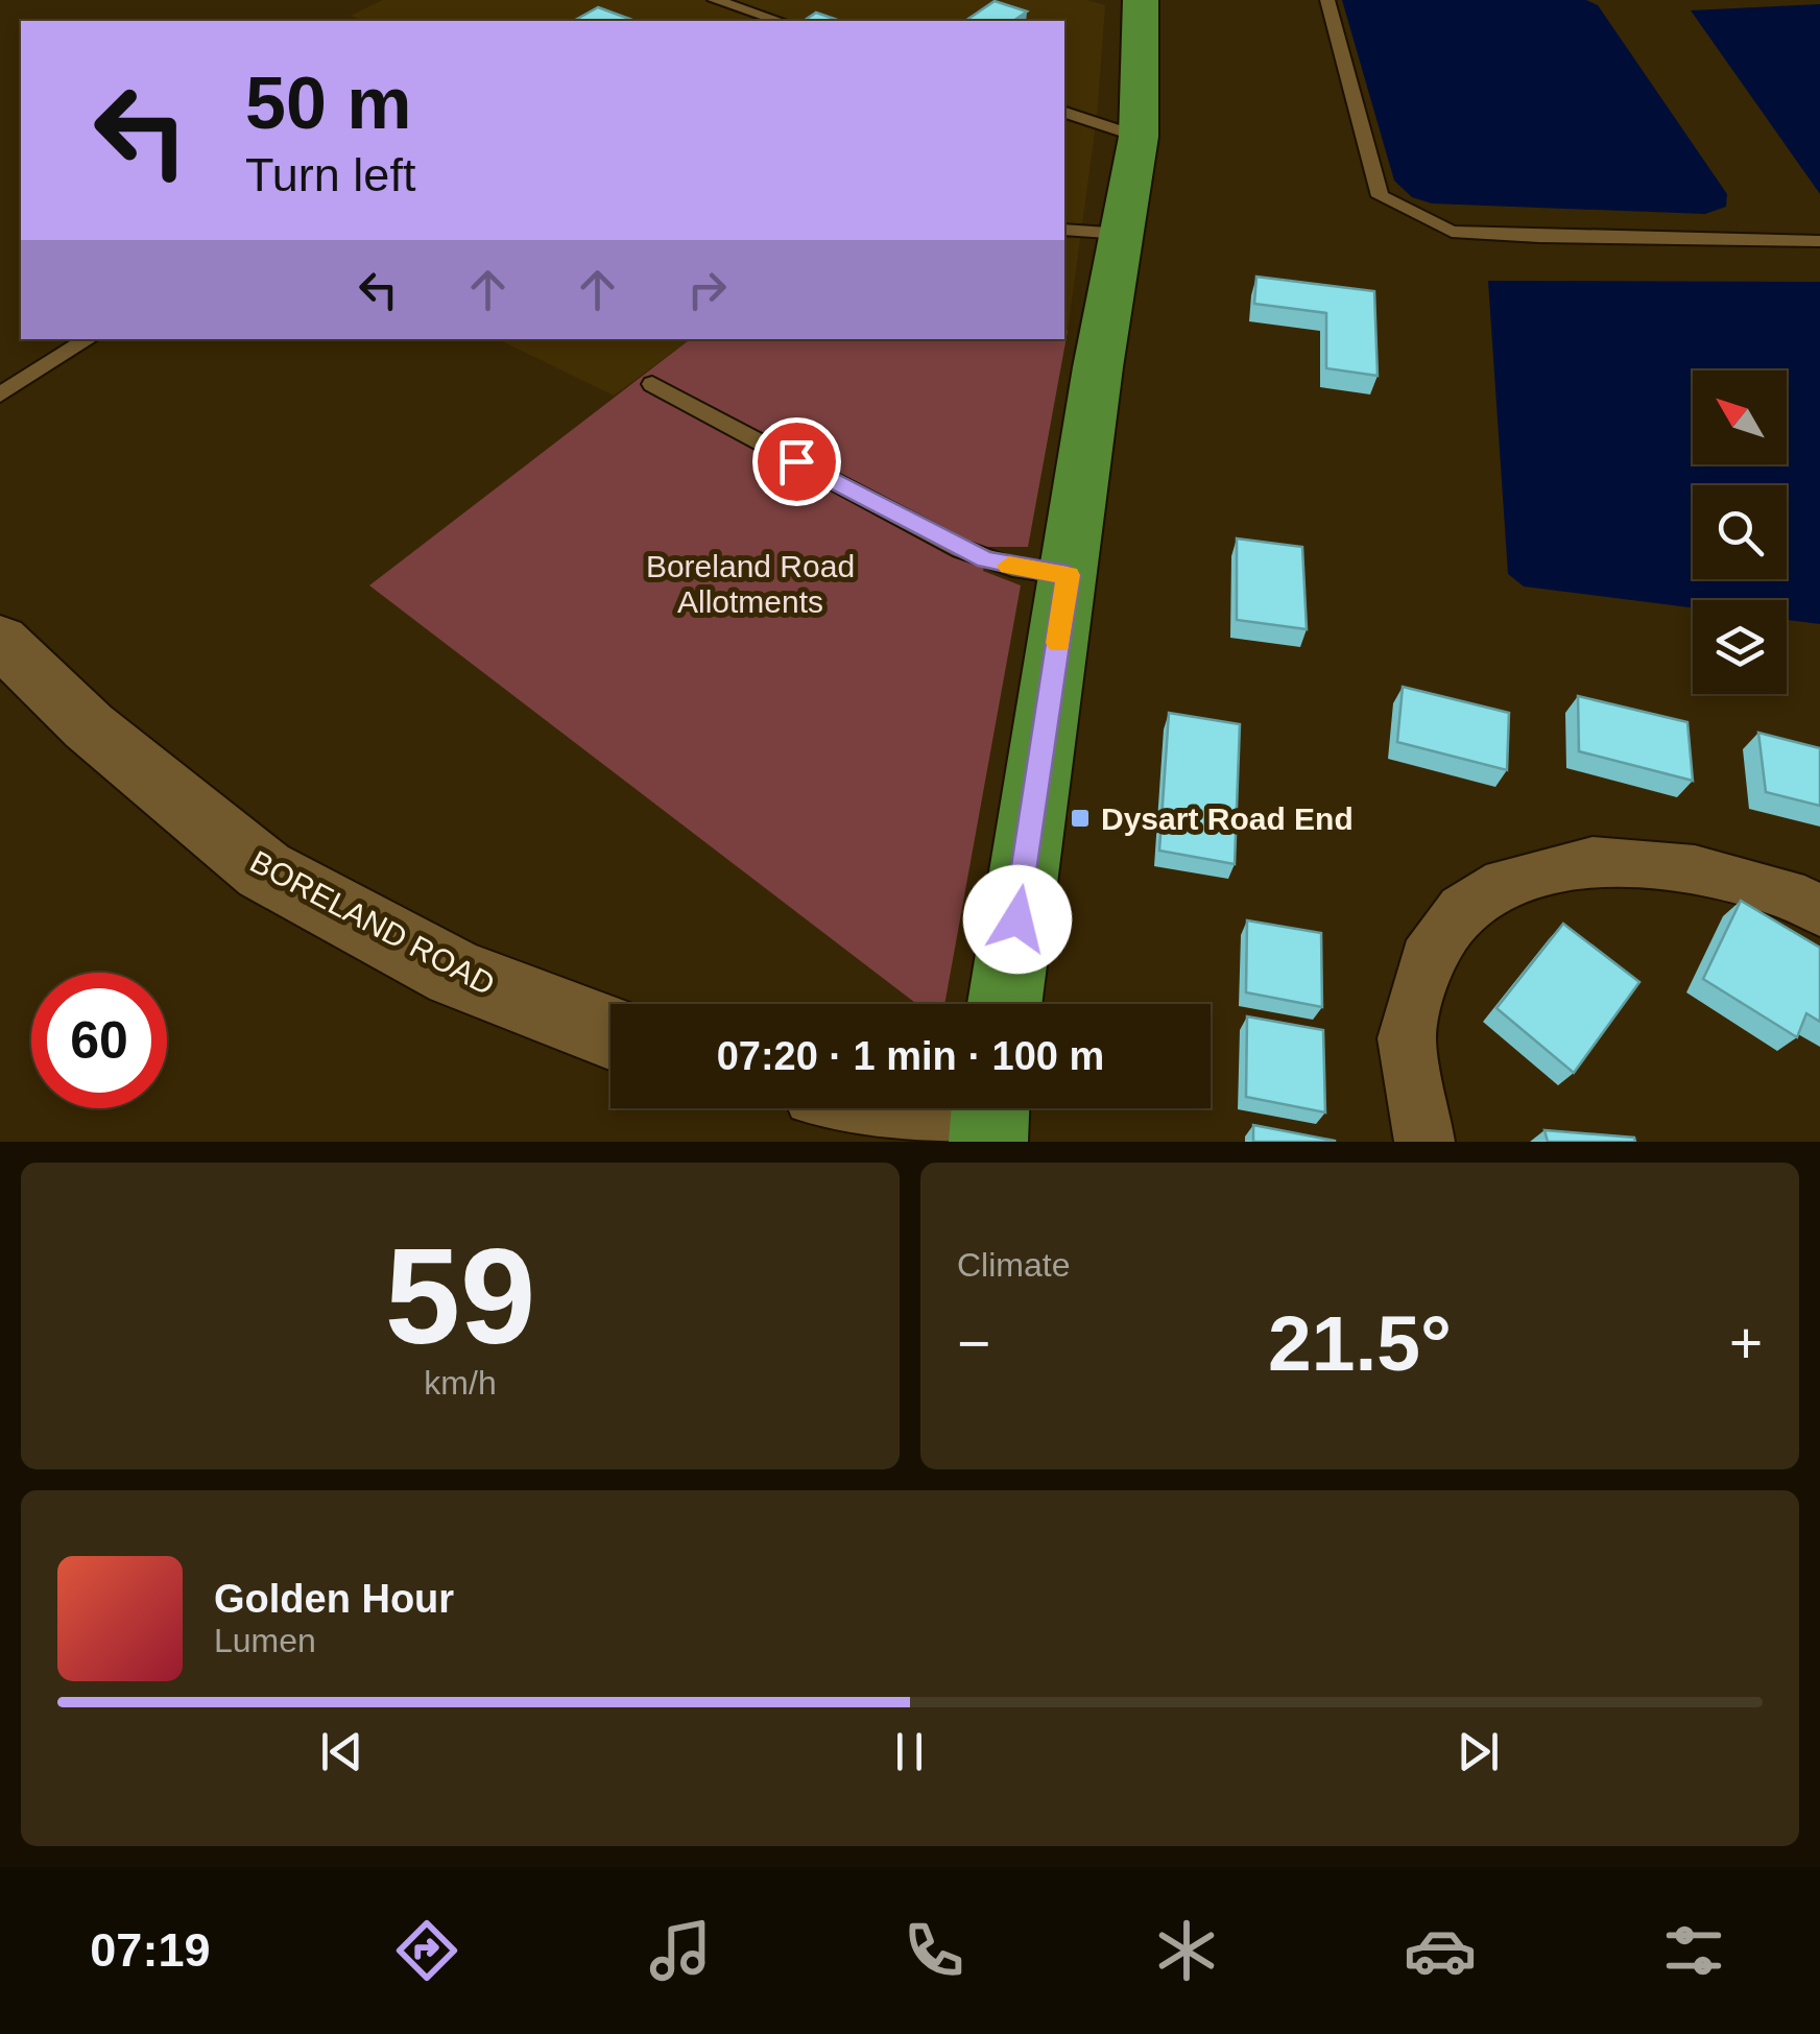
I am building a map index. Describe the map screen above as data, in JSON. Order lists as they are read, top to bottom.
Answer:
{
  "streets": {
    "main road": ["BORELAND ROAD"]
  },
  "parks": ["Boreland Road Allotments"],
  "places": {
    "transit": ["Dysart Road End"]
  },
  "north": "top left",
  "page": {
    "turn": ["50 m", "Turn left"],
    "limit": "60",
    "trip": "07:20 · 1 min · 100 m",
    "tile": [
      ["59", "km/h"],
      "Climate"
    ],
    "heat": ["−", "21.5°", "+"],
    "song": ["Golden Hour", "Lumen"],
    "tabs": "07:19"
  }
}
